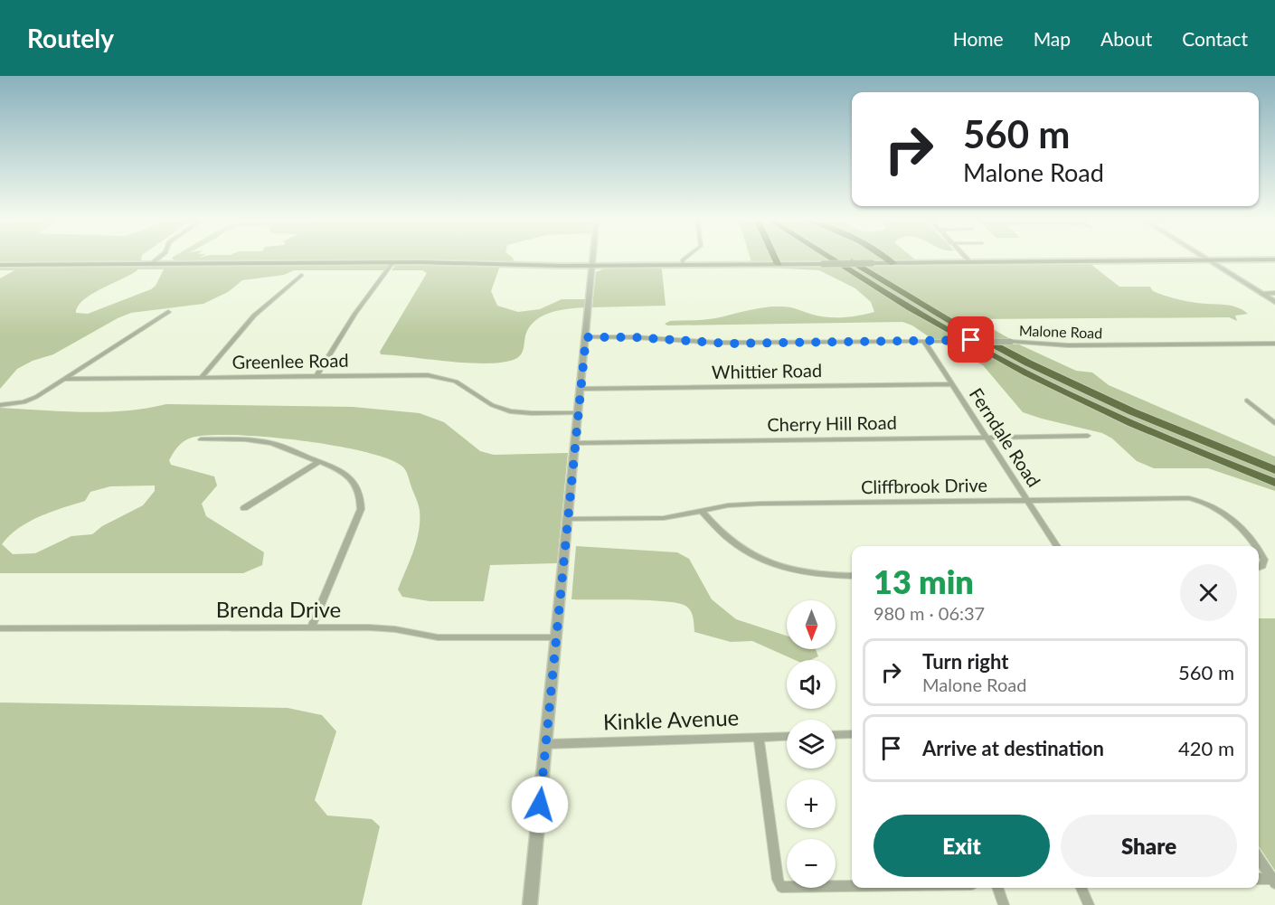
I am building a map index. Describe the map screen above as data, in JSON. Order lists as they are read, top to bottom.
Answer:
{
  "streets": {
    "street": [
      "Malone Road",
      "Greenlee Road",
      "Whittier Road",
      "Cherry Hill Road",
      "Ferndale Road",
      "Cliffbrook Drive",
      "Brenda Drive",
      "Kinkle Avenue"
    ]
  },
  "crossings": [
    ["Malone Road", "Ferndale Road"],
    ["Whittier Road", "Ferndale Road"],
    ["Cherry Hill Road", "Ferndale Road"],
    ["Ferndale Road", "Cliffbrook Drive"]
  ],
  "north": "bottom",
  "page": {
    "header": "Routely",
    "nav": [
      "Home",
      "Map",
      "About",
      "Contact"
    ],
    "turn": ["560 m", "Malone Road"],
    "heading": ["13 min", "980 m · 06:37"],
    "map_buttons": ["+", "−"],
    "list": [
      {
        "name": "Turn right",
        "note": "Malone Road",
        "value": "560 m"
      },
      {
        "name": "Arrive at destination",
        "value": "420 m"
      }
    ],
    "buttons": ["Exit", "Share"]
  }
}
